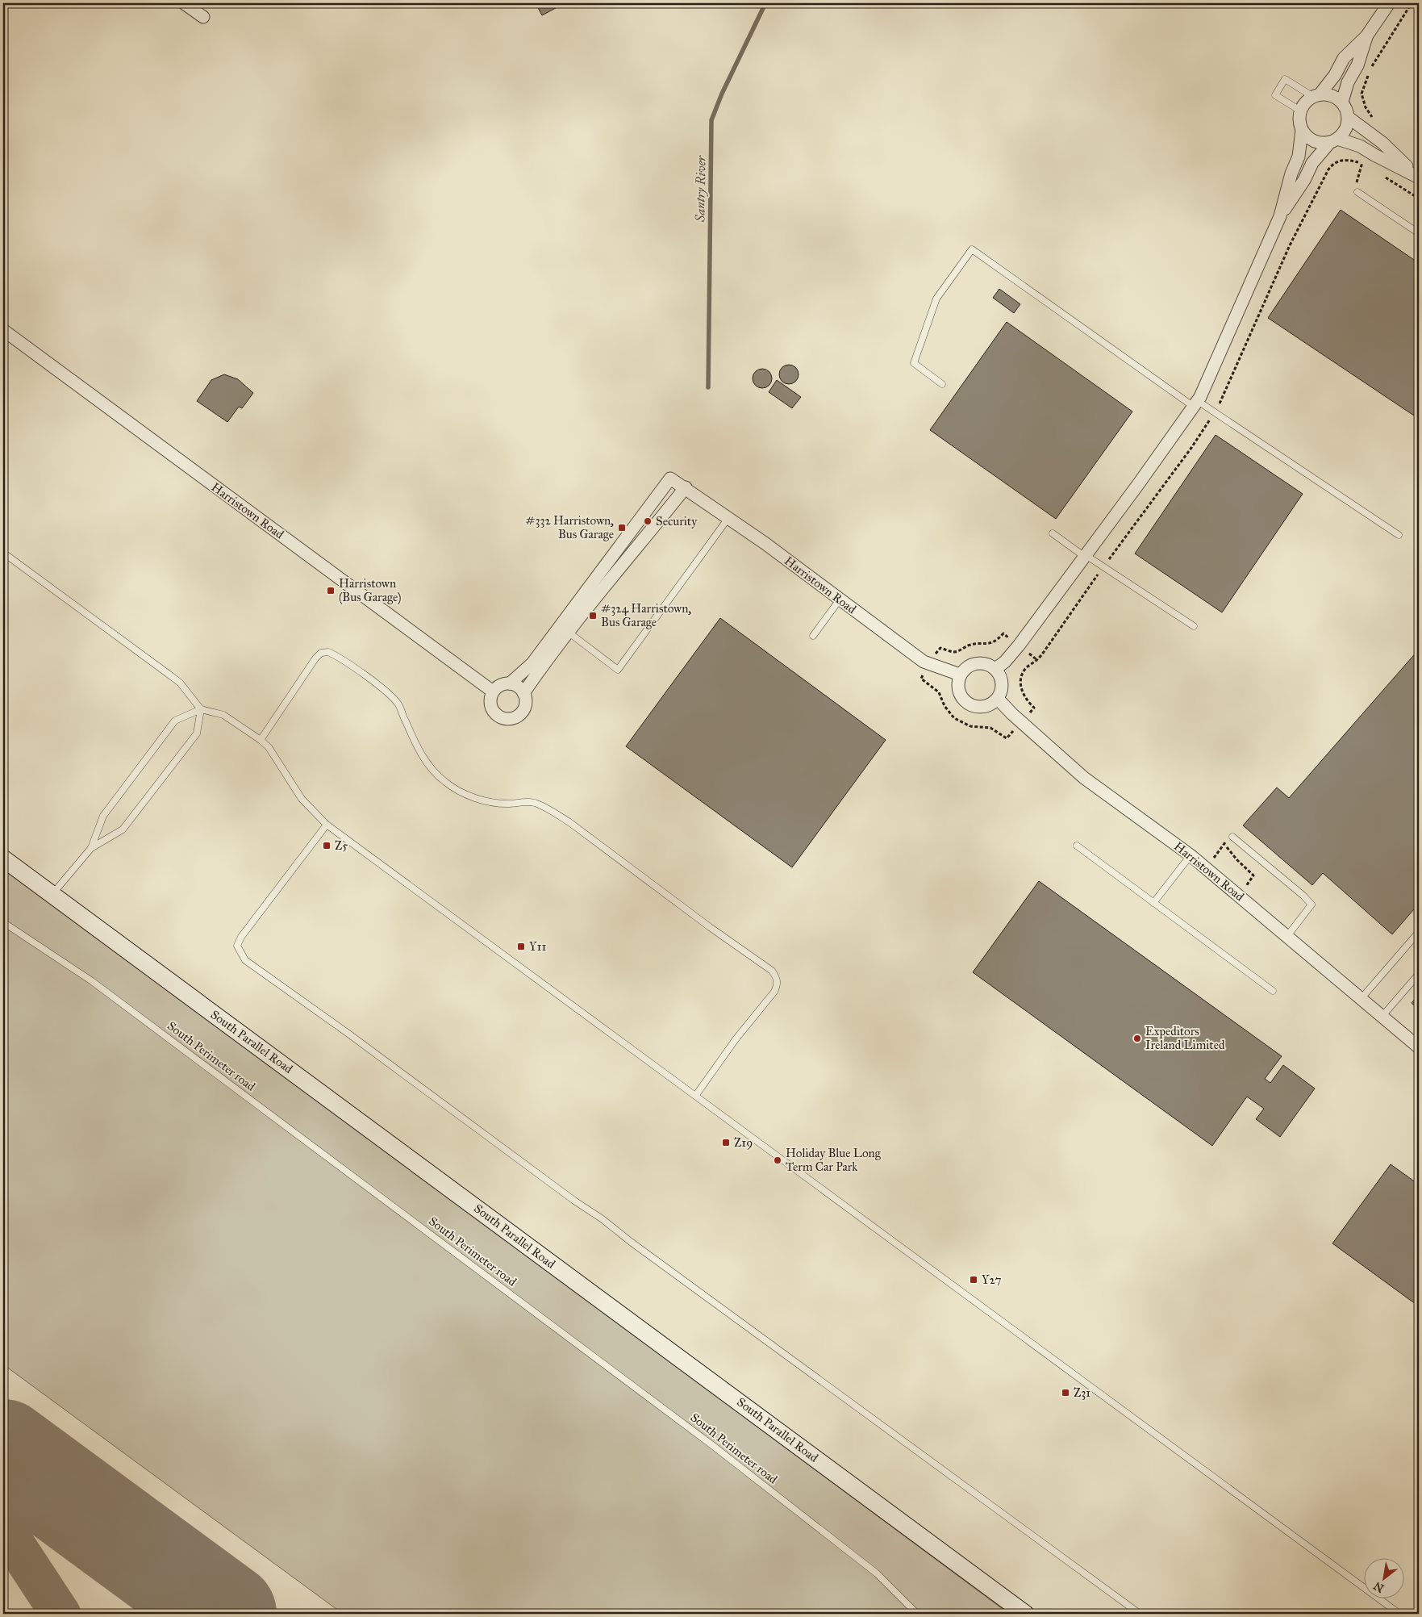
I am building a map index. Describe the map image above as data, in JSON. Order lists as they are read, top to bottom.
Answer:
{
  "streets": {
    "main road": ["South Parallel Road"],
    "street": ["Harristown Road"],
    "lane": ["South Perimeter road"]
  },
  "water": ["Santry River"],
  "places": {
    "other": ["Security", "Expeditors Ireland Limited", "Holiday Blue Long Term Car Park"],
    "transit": [
      "#332 Harristown, Bus Garage",
      "Harristown (Bus Garage)",
      "#324 Harristown, Bus Garage",
      "Z5",
      "Y11",
      "Z19",
      "Y27",
      "Z31"
    ]
  },
  "north": "bottom left"
}
